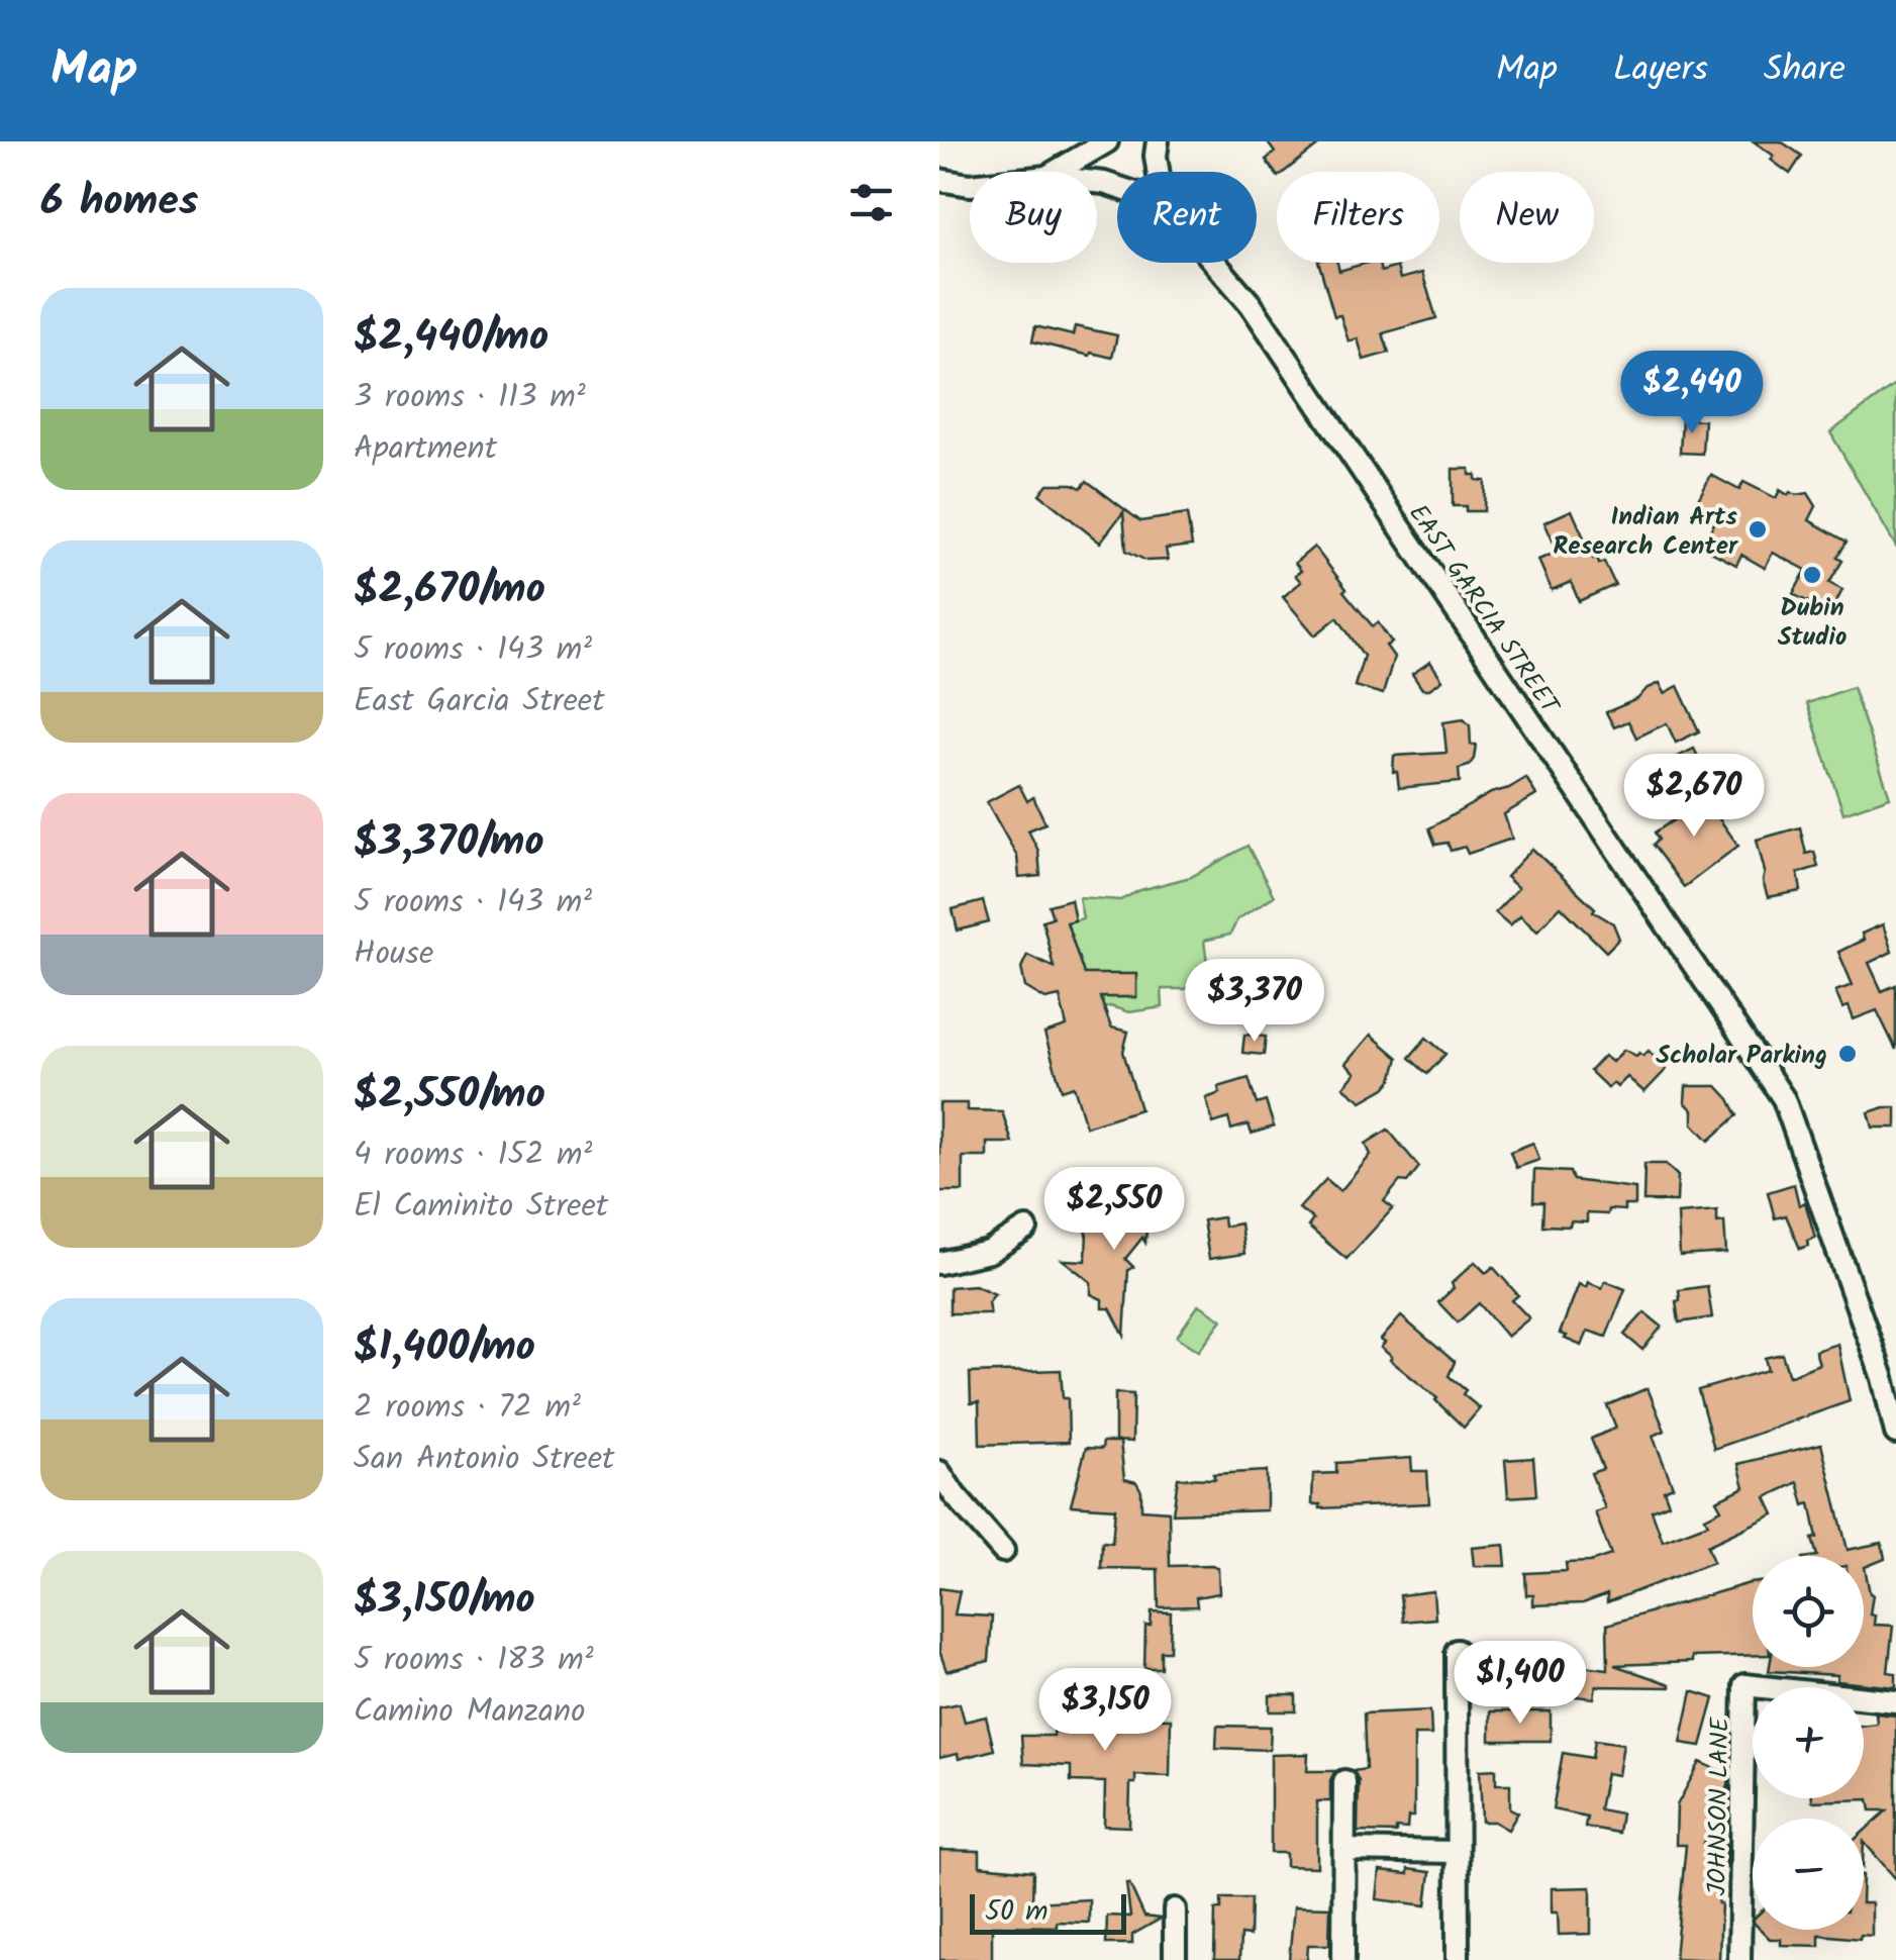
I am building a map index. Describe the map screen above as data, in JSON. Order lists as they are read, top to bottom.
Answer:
{
  "streets": {
    "street": ["EAST GARCIA STREET", "JOHNSON LANE"]
  },
  "places": ["Indian Arts Research Center", "Dubin Studio", "Scholar Parking"],
  "scale_bar": "50 m",
  "page": {
    "header": "Map",
    "nav": ["Map", "Layers", "Share"],
    "heading": "6 homes",
    "chip": [
      "Buy",
      "Rent",
      "Filters",
      "New"
    ],
    "list": [
      {
        "name": "$2,440/mo",
        "note": "3 rooms · 113 m² · Apartment"
      },
      {
        "name": "$2,670/mo",
        "note": "5 rooms · 143 m² · East Garcia Street"
      },
      {
        "name": "$3,370/mo",
        "note": "5 rooms · 143 m² · House"
      },
      {
        "name": "$2,550/mo",
        "note": "4 rooms · 152 m² · El Caminito Street"
      },
      {
        "name": "$1,400/mo",
        "note": "2 rooms · 72 m² · San Antonio Street"
      },
      {
        "name": "$3,150/mo",
        "note": "5 rooms · 183 m² · Camino Manzano"
      }
    ],
    "price": [
      "$2,440",
      "$2,670",
      "$3,370",
      "$2,550",
      "$1,400",
      "$3,150"
    ],
    "map_buttons": ["+", "−"],
    "scale": "50 m"
  }
}
